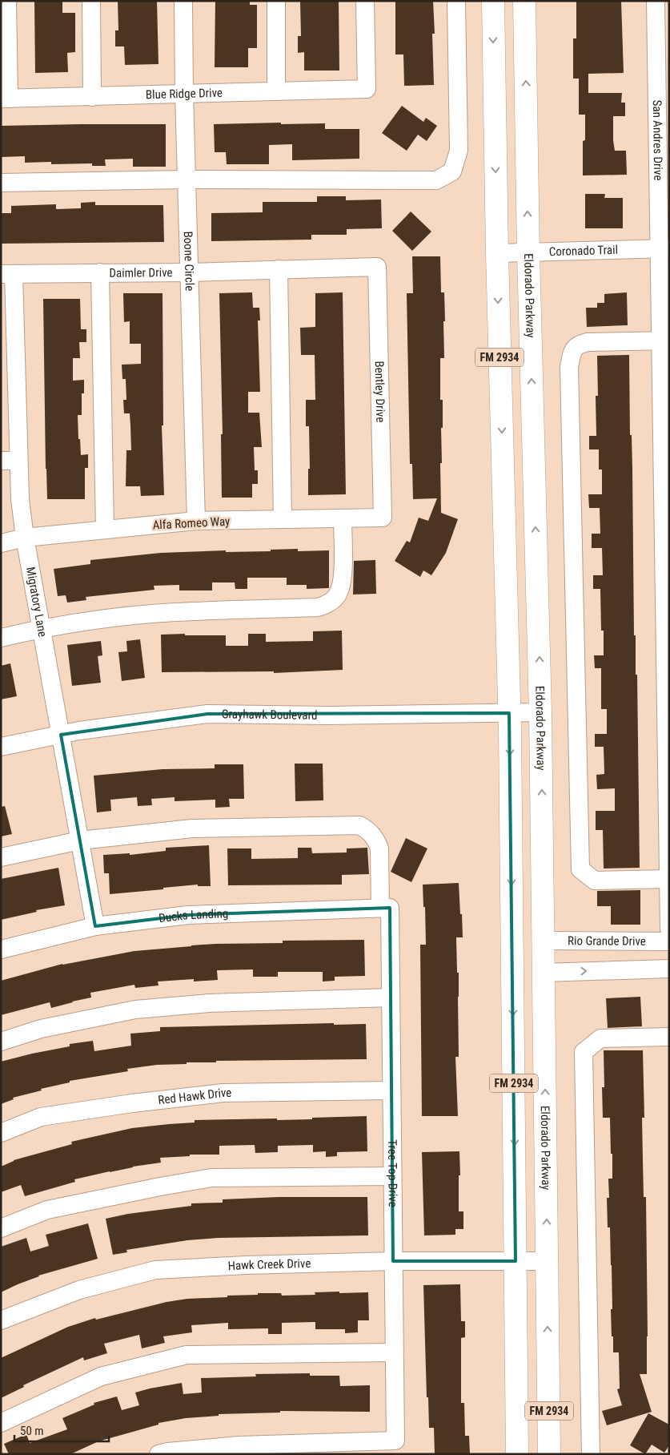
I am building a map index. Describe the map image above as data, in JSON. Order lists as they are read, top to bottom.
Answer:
{
  "streets": {
    "main road": ["Eldorado Parkway", "FM 2934"],
    "street": [
      "Blue Ridge Drive",
      "San Andres Drive",
      "Coronado Trail",
      "Boone Circle",
      "Daimler Drive",
      "Bentley Drive",
      "Alfa Romeo Way",
      "Migratory Lane",
      "Grayhawk Boulevard",
      "Ducks Landing",
      "Rio Grande Drive",
      "Red Hawk Drive",
      "Tree Top Drive",
      "Hawk Creek Drive"
    ]
  },
  "crossings": [
    ["Blue Ridge Drive", "Boone Circle"],
    ["San Andres Drive", "Coronado Trail"],
    ["Coronado Trail", "Eldorado Parkway"],
    ["Coronado Trail", "FM 2934"],
    ["Boone Circle", "Daimler Drive"],
    ["Boone Circle", "Alfa Romeo Way"],
    ["Daimler Drive", "Bentley Drive"],
    ["Daimler Drive", "Migratory Lane"],
    ["Eldorado Parkway", "Grayhawk Boulevard"],
    ["Eldorado Parkway", "Rio Grande Drive"],
    ["Eldorado Parkway", "Hawk Creek Drive"],
    ["FM 2934", "Grayhawk Boulevard"],
    ["FM 2934", "Hawk Creek Drive"],
    ["Bentley Drive", "Alfa Romeo Way"],
    ["Alfa Romeo Way", "Migratory Lane"],
    ["Migratory Lane", "Grayhawk Boulevard"],
    ["Migratory Lane", "Ducks Landing"],
    ["Migratory Lane", "Tree Top Drive"],
    ["Ducks Landing", "Tree Top Drive"],
    ["Red Hawk Drive", "Tree Top Drive"],
    ["Tree Top Drive", "Hawk Creek Drive"]
  ],
  "scale_bar": "50 m"
}
